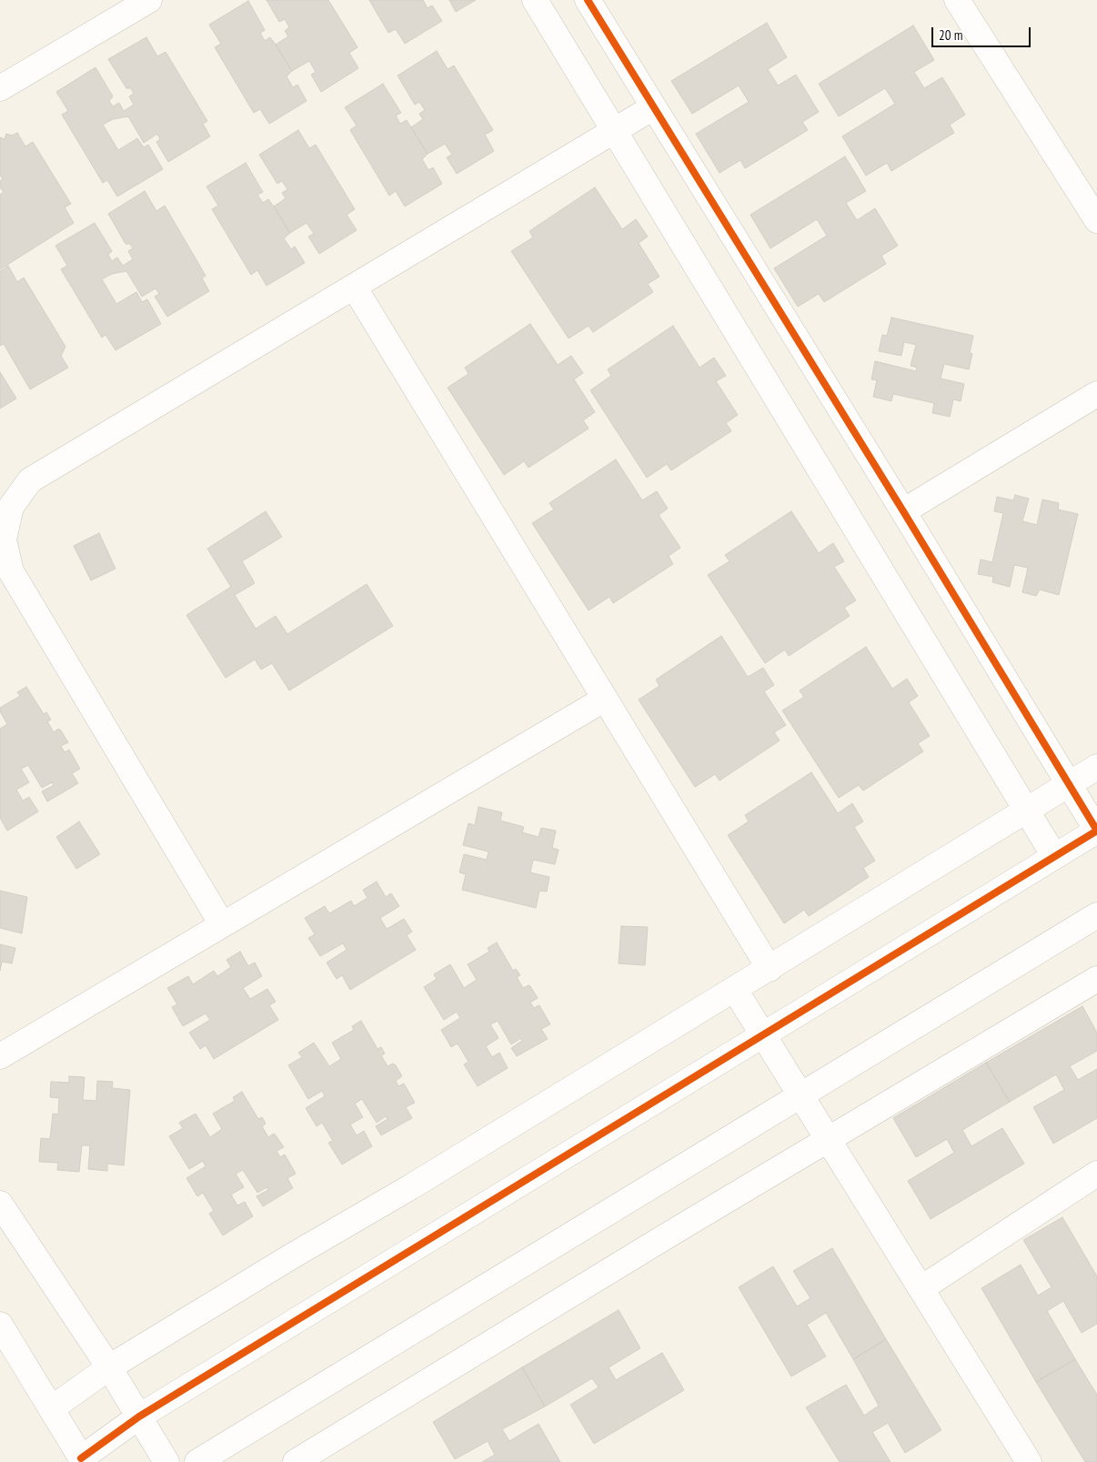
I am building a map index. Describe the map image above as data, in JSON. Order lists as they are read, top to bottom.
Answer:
{
  "scale_bar": "20 m"
}
